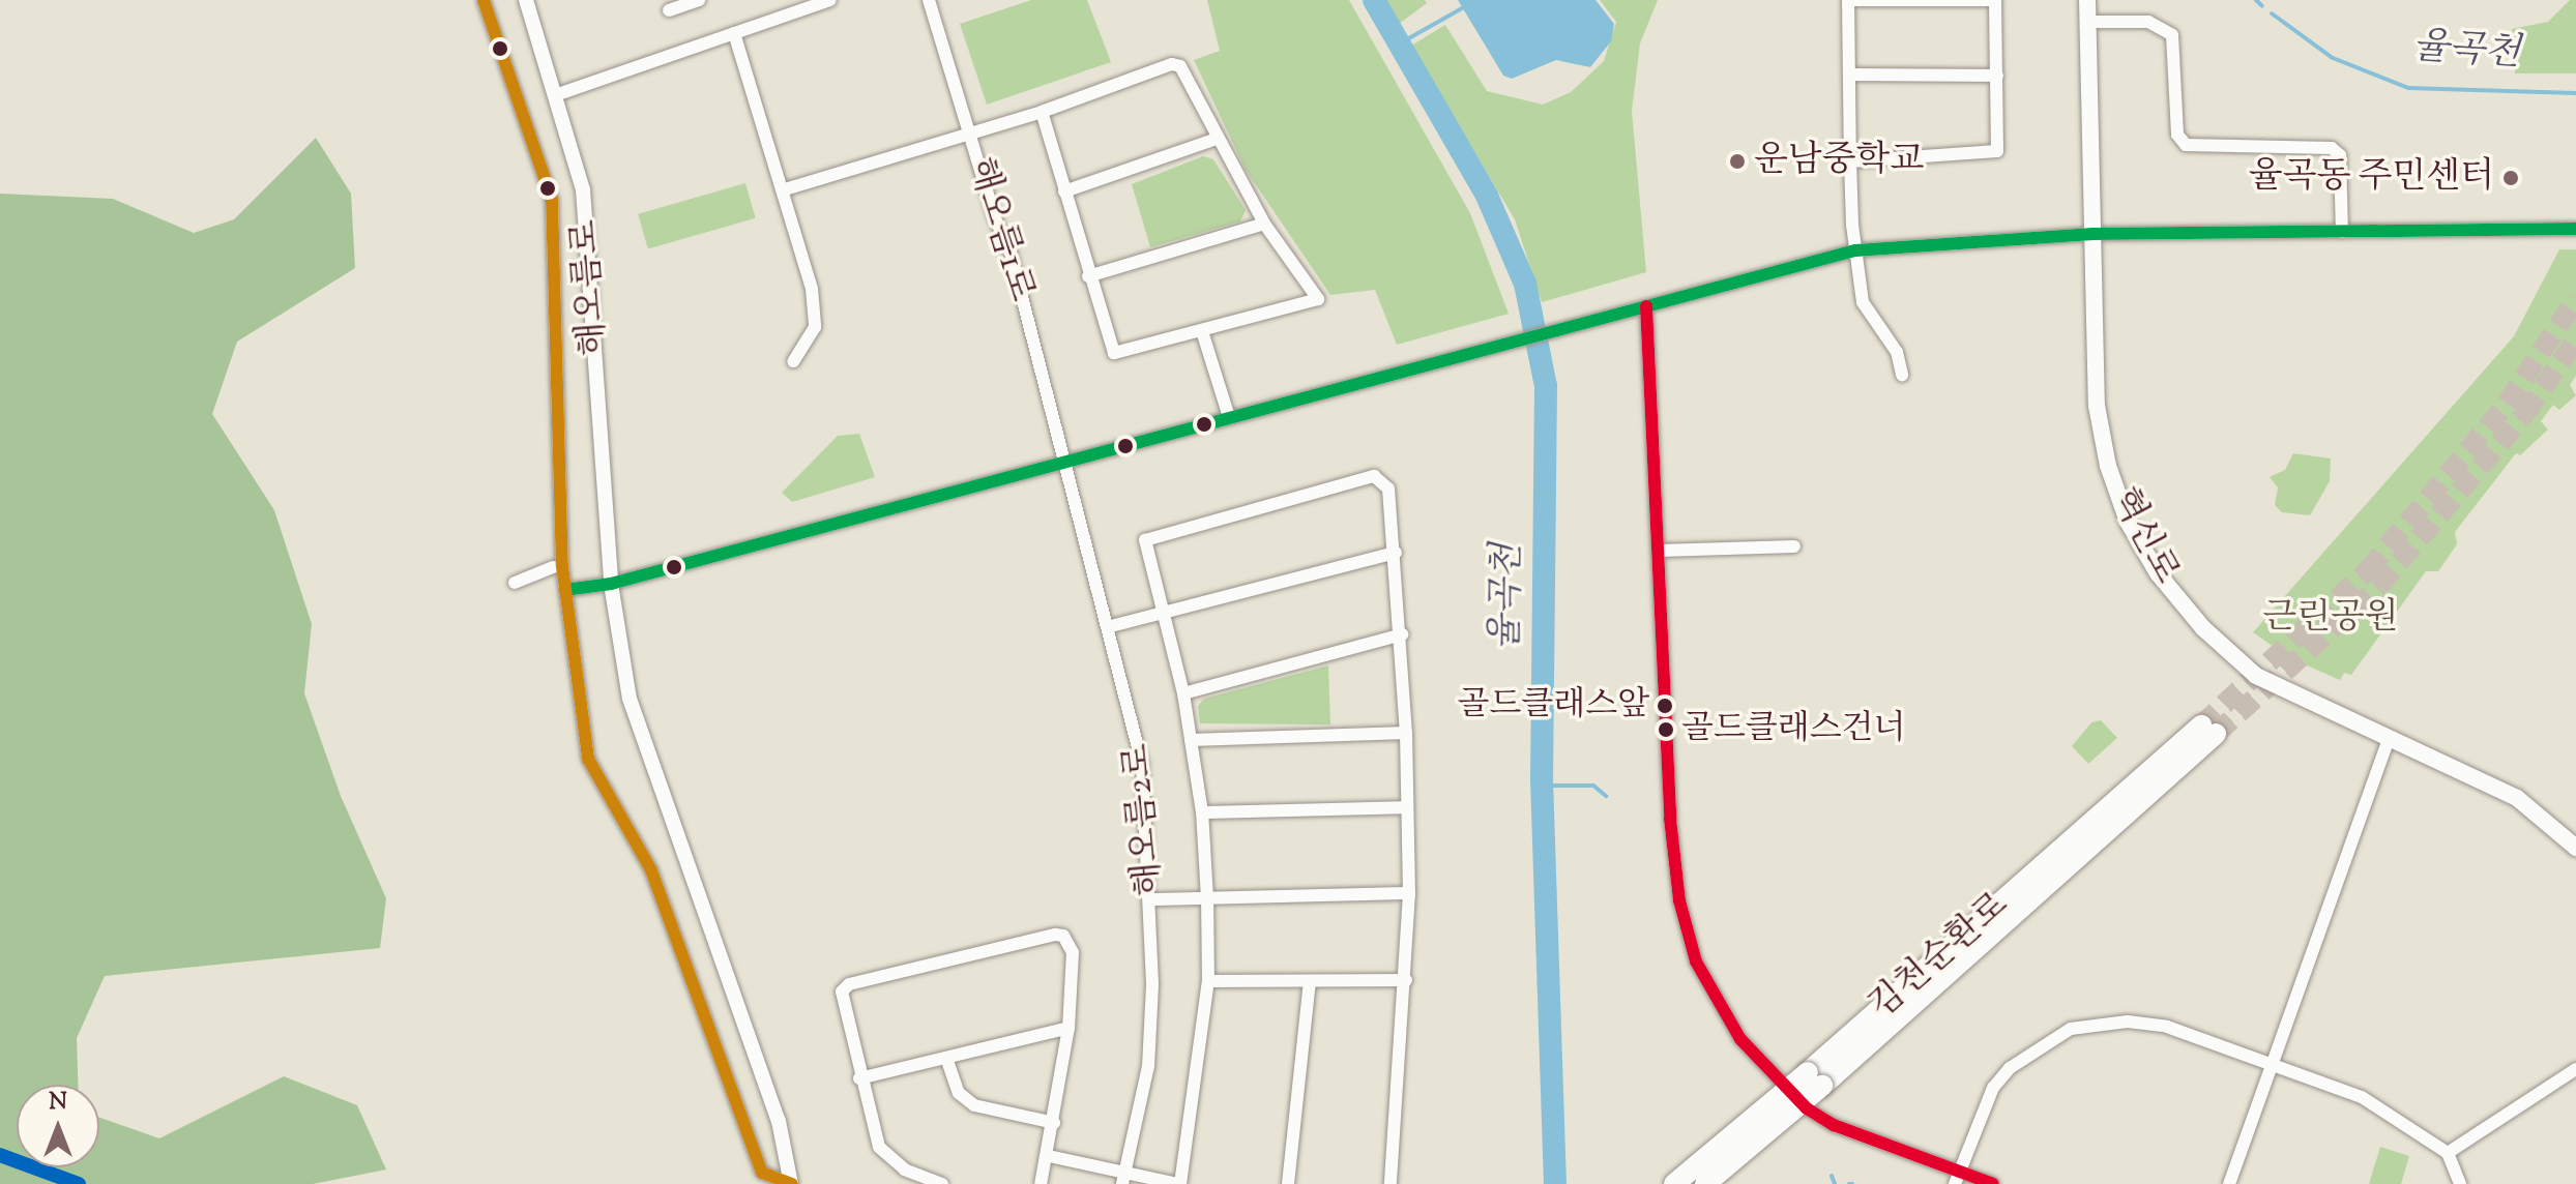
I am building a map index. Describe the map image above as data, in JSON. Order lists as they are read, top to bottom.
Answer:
{
  "streets": {
    "highway": ["김천순환로"],
    "main road": ["혁신로"],
    "street": ["해오름1로", "해오름로", "해오름2로"]
  },
  "crossings": [
    ["해오름1로", "해오름2로"]
  ],
  "water": ["율곡천"],
  "parks": ["근린공원"],
  "places": [
    "운남중학교",
    "율곡동 주민센터",
    "골드클래스앞",
    "골드클래스건너"
  ],
  "north": "top"
}
